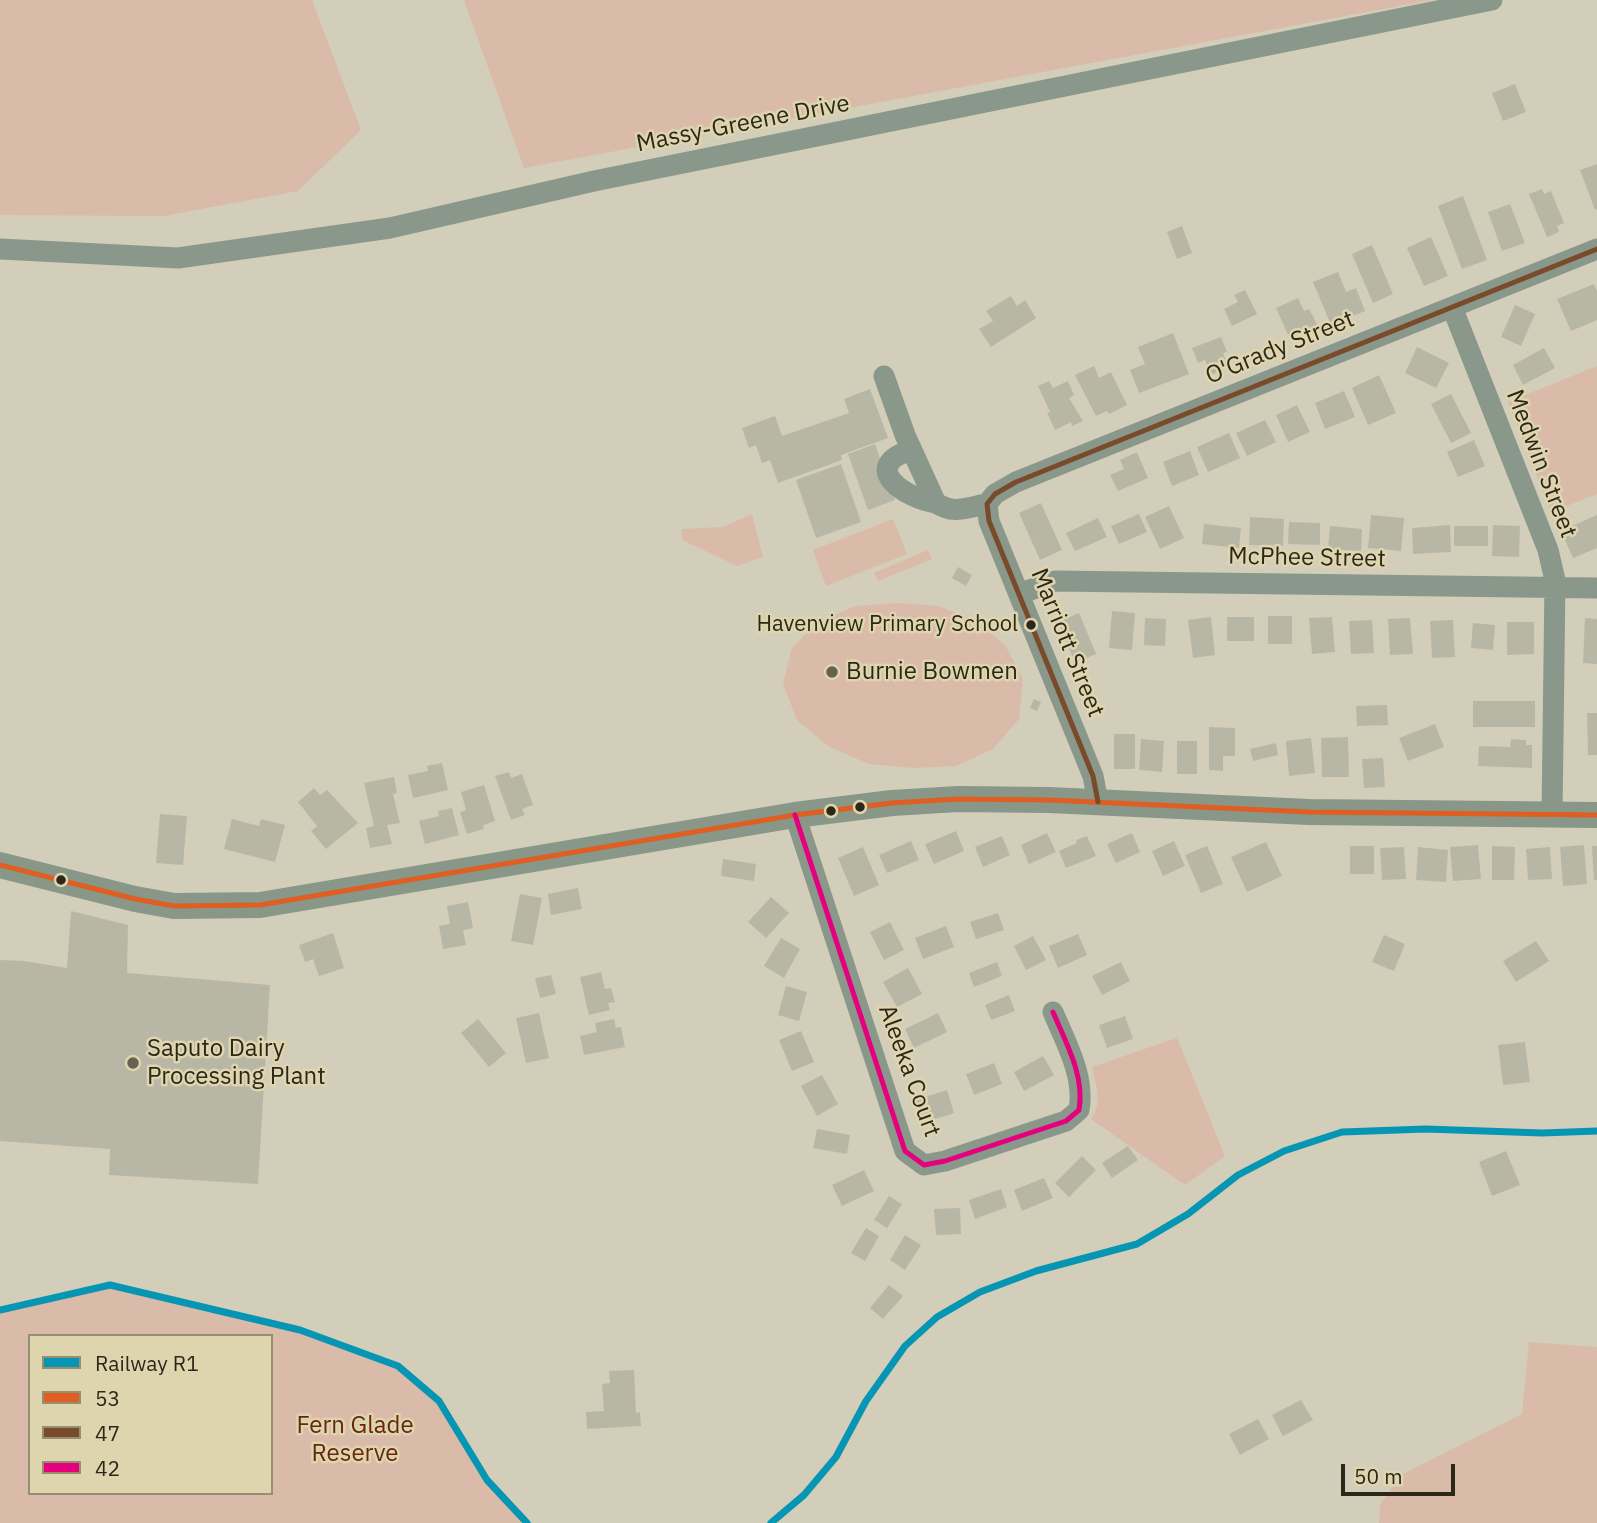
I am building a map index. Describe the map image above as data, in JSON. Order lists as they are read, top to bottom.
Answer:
{
  "streets": {
    "street": [
      "Massy-Greene Drive",
      "O'Grady Street",
      "Medwin Street",
      "McPhee Street",
      "Marriott Street",
      "Aleeka Court"
    ]
  },
  "crossings": [
    ["O'Grady Street", "Medwin Street"],
    ["O'Grady Street", "Marriott Street"],
    ["Medwin Street", "McPhee Street"],
    ["McPhee Street", "Marriott Street"]
  ],
  "parks": ["Fern Glade Reserve"],
  "places": ["Havenview Primary School", "Burnie Bowmen", "Saputo Dairy Processing Plant"],
  "lines": [
    "transit line 47",
    "transit line 53",
    "transit line 42",
    "rail line R1"
  ],
  "legend": [
    "Railway R1",
    "53",
    "47",
    "42"
  ],
  "scale_bar": "50 m"
}
